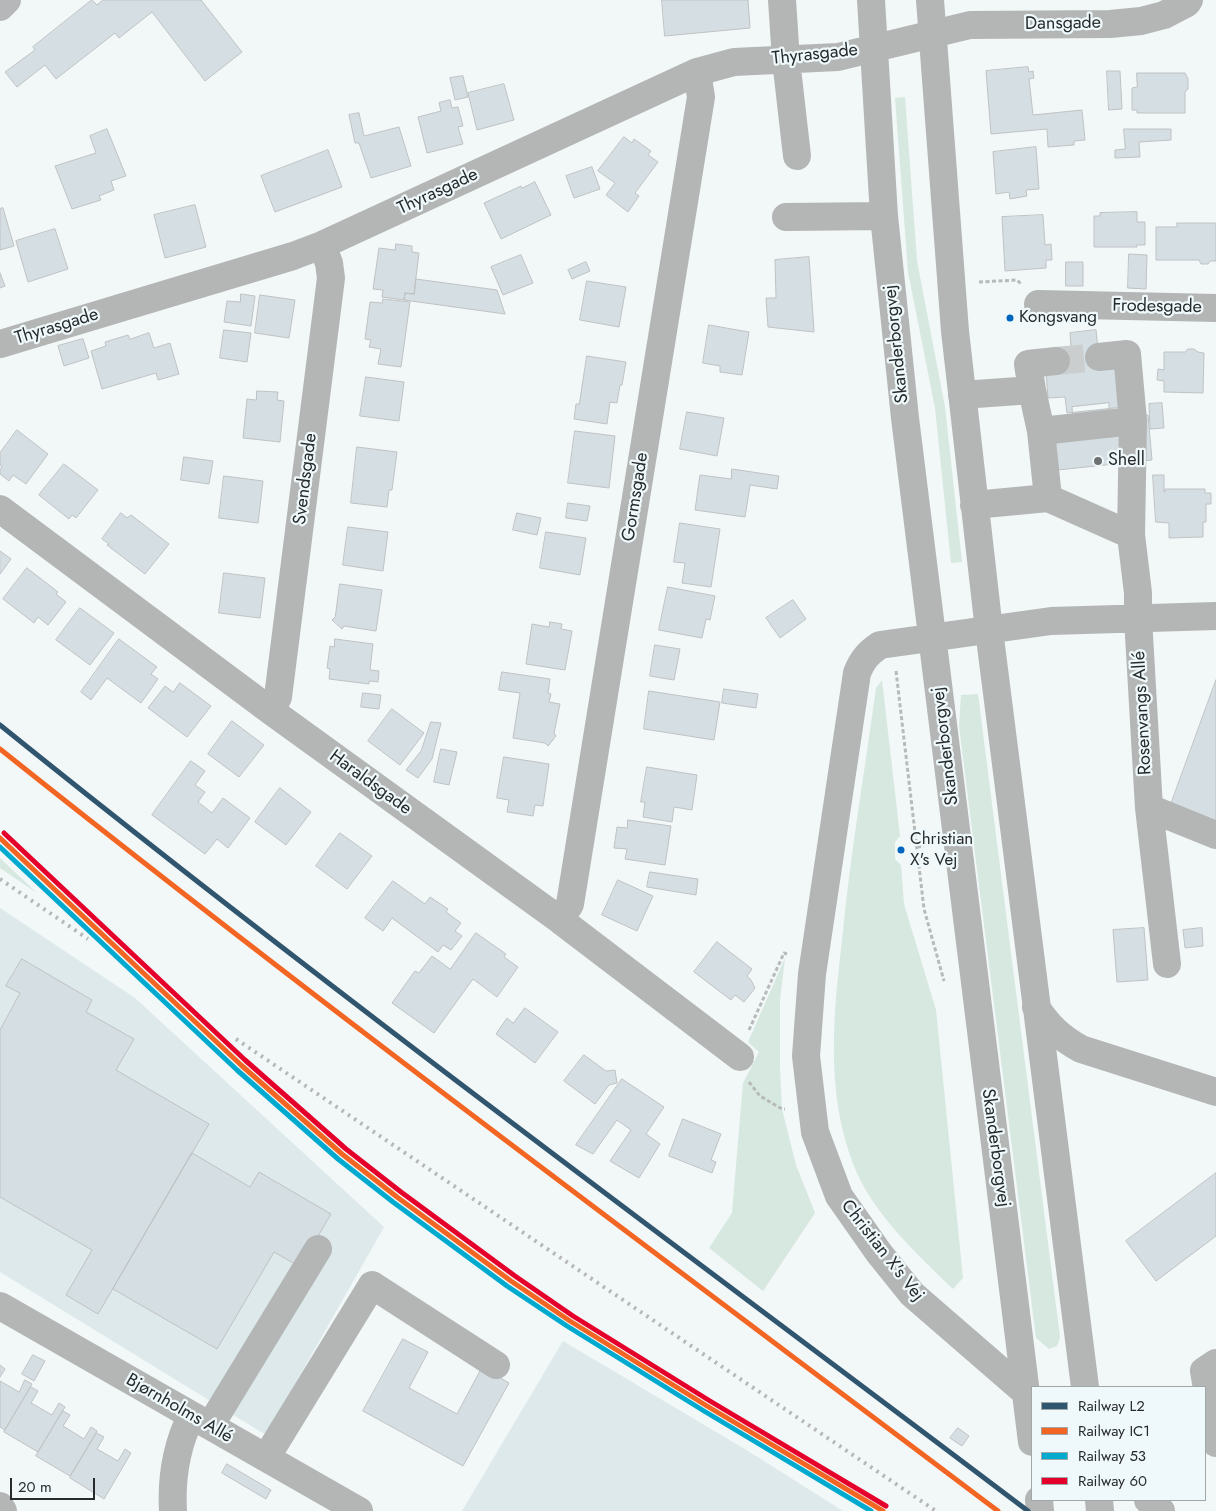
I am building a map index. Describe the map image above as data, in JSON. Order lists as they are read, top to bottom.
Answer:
{
  "streets": {
    "street": [
      "Dansgade",
      "Thyrasgade",
      "Frodesgade",
      "Skanderborgvej",
      "Svendsgade",
      "Gormsgade",
      "Rosenvangs Allé",
      "Haraldsgade",
      "Christian X's Vej",
      "Bjørnholms Allé"
    ]
  },
  "crossings": [
    ["Thyrasgade", "Skanderborgvej"],
    ["Thyrasgade", "Svendsgade"],
    ["Thyrasgade", "Gormsgade"],
    ["Skanderborgvej", "Christian X's Vej"],
    ["Svendsgade", "Haraldsgade"],
    ["Gormsgade", "Haraldsgade"]
  ],
  "places": ["Kongsvang", "Shell", "Christian X's Vej"],
  "lines": [
    "rail line L2",
    "rail line IC1",
    "rail line 60",
    "rail line 53"
  ],
  "legend": [
    "Railway L2",
    "Railway IC1",
    "Railway 53",
    "Railway 60"
  ],
  "scale_bar": "20 m"
}
